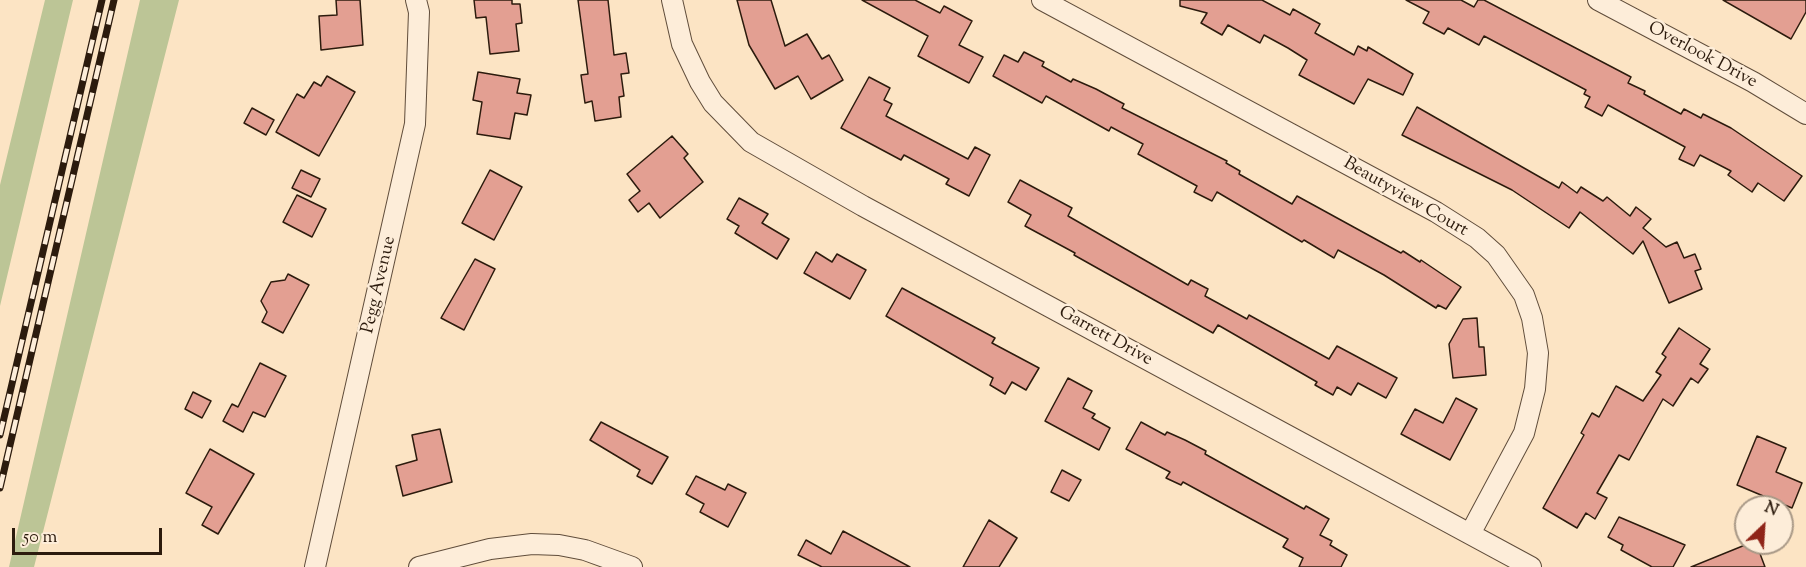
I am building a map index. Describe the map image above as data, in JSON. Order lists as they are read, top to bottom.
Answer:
{
  "streets": {
    "street": [
      "Overlook Drive",
      "Beautyview Court",
      "Pegg Avenue",
      "Garrett Drive"
    ]
  },
  "crossings": [
    ["Beautyview Court", "Garrett Drive"]
  ],
  "scale_bar": "50 m",
  "north": "top right"
}
